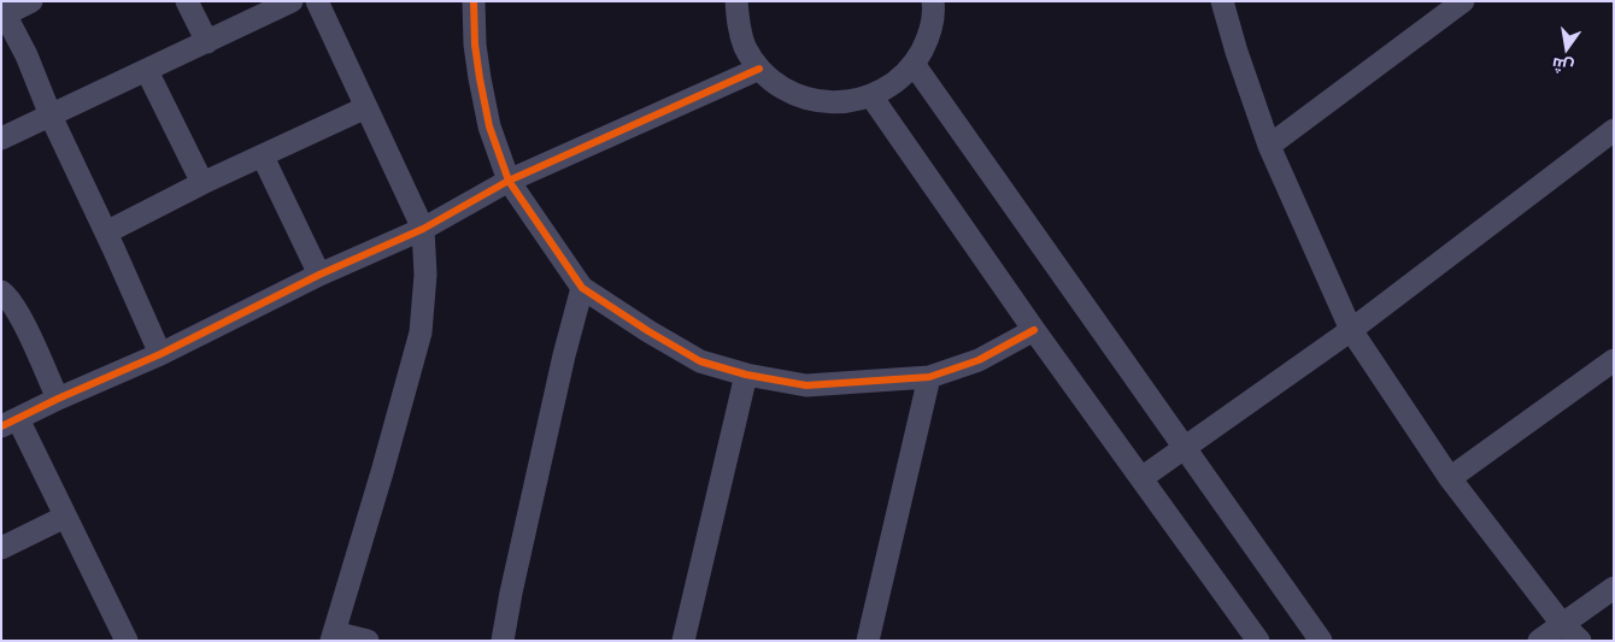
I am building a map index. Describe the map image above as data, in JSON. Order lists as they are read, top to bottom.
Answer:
{
  "north": "bottom"
}
